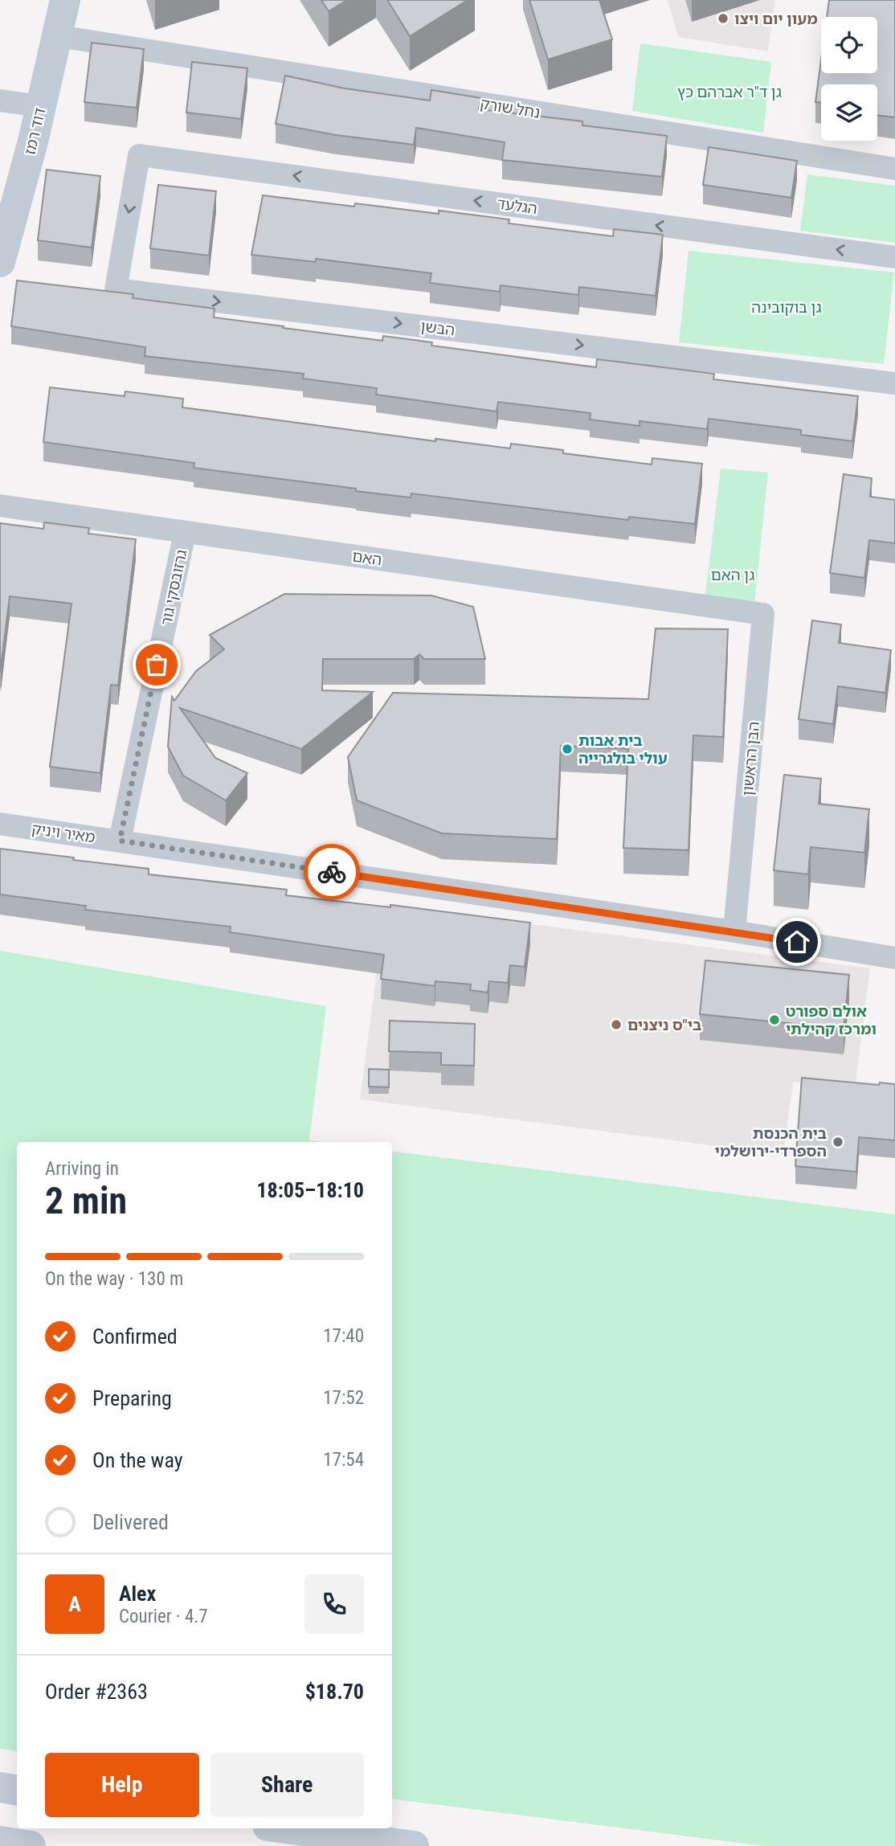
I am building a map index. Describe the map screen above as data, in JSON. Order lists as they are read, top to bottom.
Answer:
{
  "streets": {
    "street": [
      "נחל שורק",
      "דוד רמז",
      "הגלעד",
      "הבשן",
      "האם",
      "גרזובסקי גור",
      "הבן הראשון",
      "מאיר ויניק"
    ]
  },
  "crossings": [
    ["נחל שורק", "דוד רמז"],
    ["הגלעד", "הבשן"],
    ["האם", "גרזובסקי גור"],
    ["האם", "הבן הראשון"],
    ["גרזובסקי גור", "מאיר ויניק"],
    ["הבן הראשון", "מאיר ויניק"]
  ],
  "one_way": ["הגלעד", "הבשן"],
  "parks": ["גן ד\"ר אברהם כץ", "גן בוקובינה", "גן האם"],
  "places": [
    "מעון יום ויצו",
    "בית אבות עולי בולגרייה",
    "אולם ספורט ומרכז קהילתי",
    "בי\"ס ניצנים",
    "בית הכנסת הספרדי-ירושלמי"
  ],
  "page": {
    "heading": ["2 min", "Arriving in", "18:05–18:10"],
    "panel": [
      "Alex",
      "Courier · 4.7",
      "Order #2363",
      "$18.70"
    ],
    "bar": "On the way · 130 m",
    "list": [
      ["Confirmed", "17:40"],
      ["Preparing", "17:52"],
      ["On the way", "17:54"],
      "Delivered"
    ],
    "round": "A",
    "buttons": ["Help", "Share"]
  }
}
